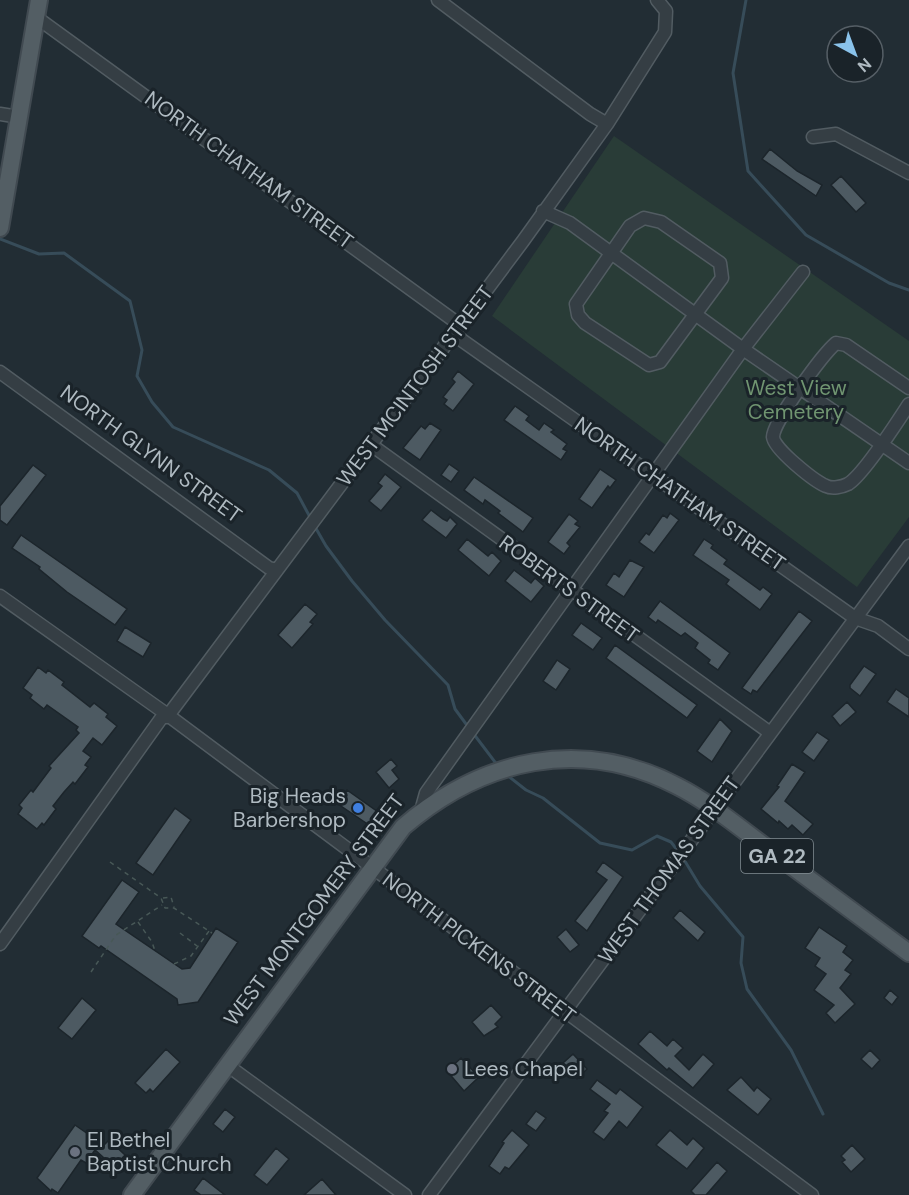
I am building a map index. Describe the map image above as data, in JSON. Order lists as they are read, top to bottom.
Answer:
{
  "streets": {
    "main road": ["GA 22", "WEST MONTGOMERY STREET"],
    "street": [
      "NORTH CHATHAM STREET",
      "WEST MCINTOSH STREET",
      "NORTH GLYNN STREET",
      "ROBERTS STREET",
      "WEST THOMAS STREET",
      "NORTH PICKENS STREET"
    ]
  },
  "crossings": [
    ["NORTH CHATHAM STREET", "WEST MCINTOSH STREET"],
    ["NORTH CHATHAM STREET", "WEST THOMAS STREET"],
    ["NORTH CHATHAM STREET", "WEST MONTGOMERY STREET"],
    ["WEST MCINTOSH STREET", "NORTH GLYNN STREET"],
    ["WEST MCINTOSH STREET", "ROBERTS STREET"],
    ["WEST MCINTOSH STREET", "NORTH PICKENS STREET"],
    ["ROBERTS STREET", "WEST THOMAS STREET"],
    ["ROBERTS STREET", "WEST MONTGOMERY STREET"],
    ["GA 22", "WEST THOMAS STREET"],
    ["GA 22", "WEST MONTGOMERY STREET"],
    ["WEST THOMAS STREET", "NORTH PICKENS STREET"],
    ["WEST MONTGOMERY STREET", "NORTH PICKENS STREET"]
  ],
  "parks": ["West View Cemetery"],
  "places": ["Big Heads Barbershop", "Lees Chapel", "El Bethel Baptist Church"],
  "north": "bottom right"
}
